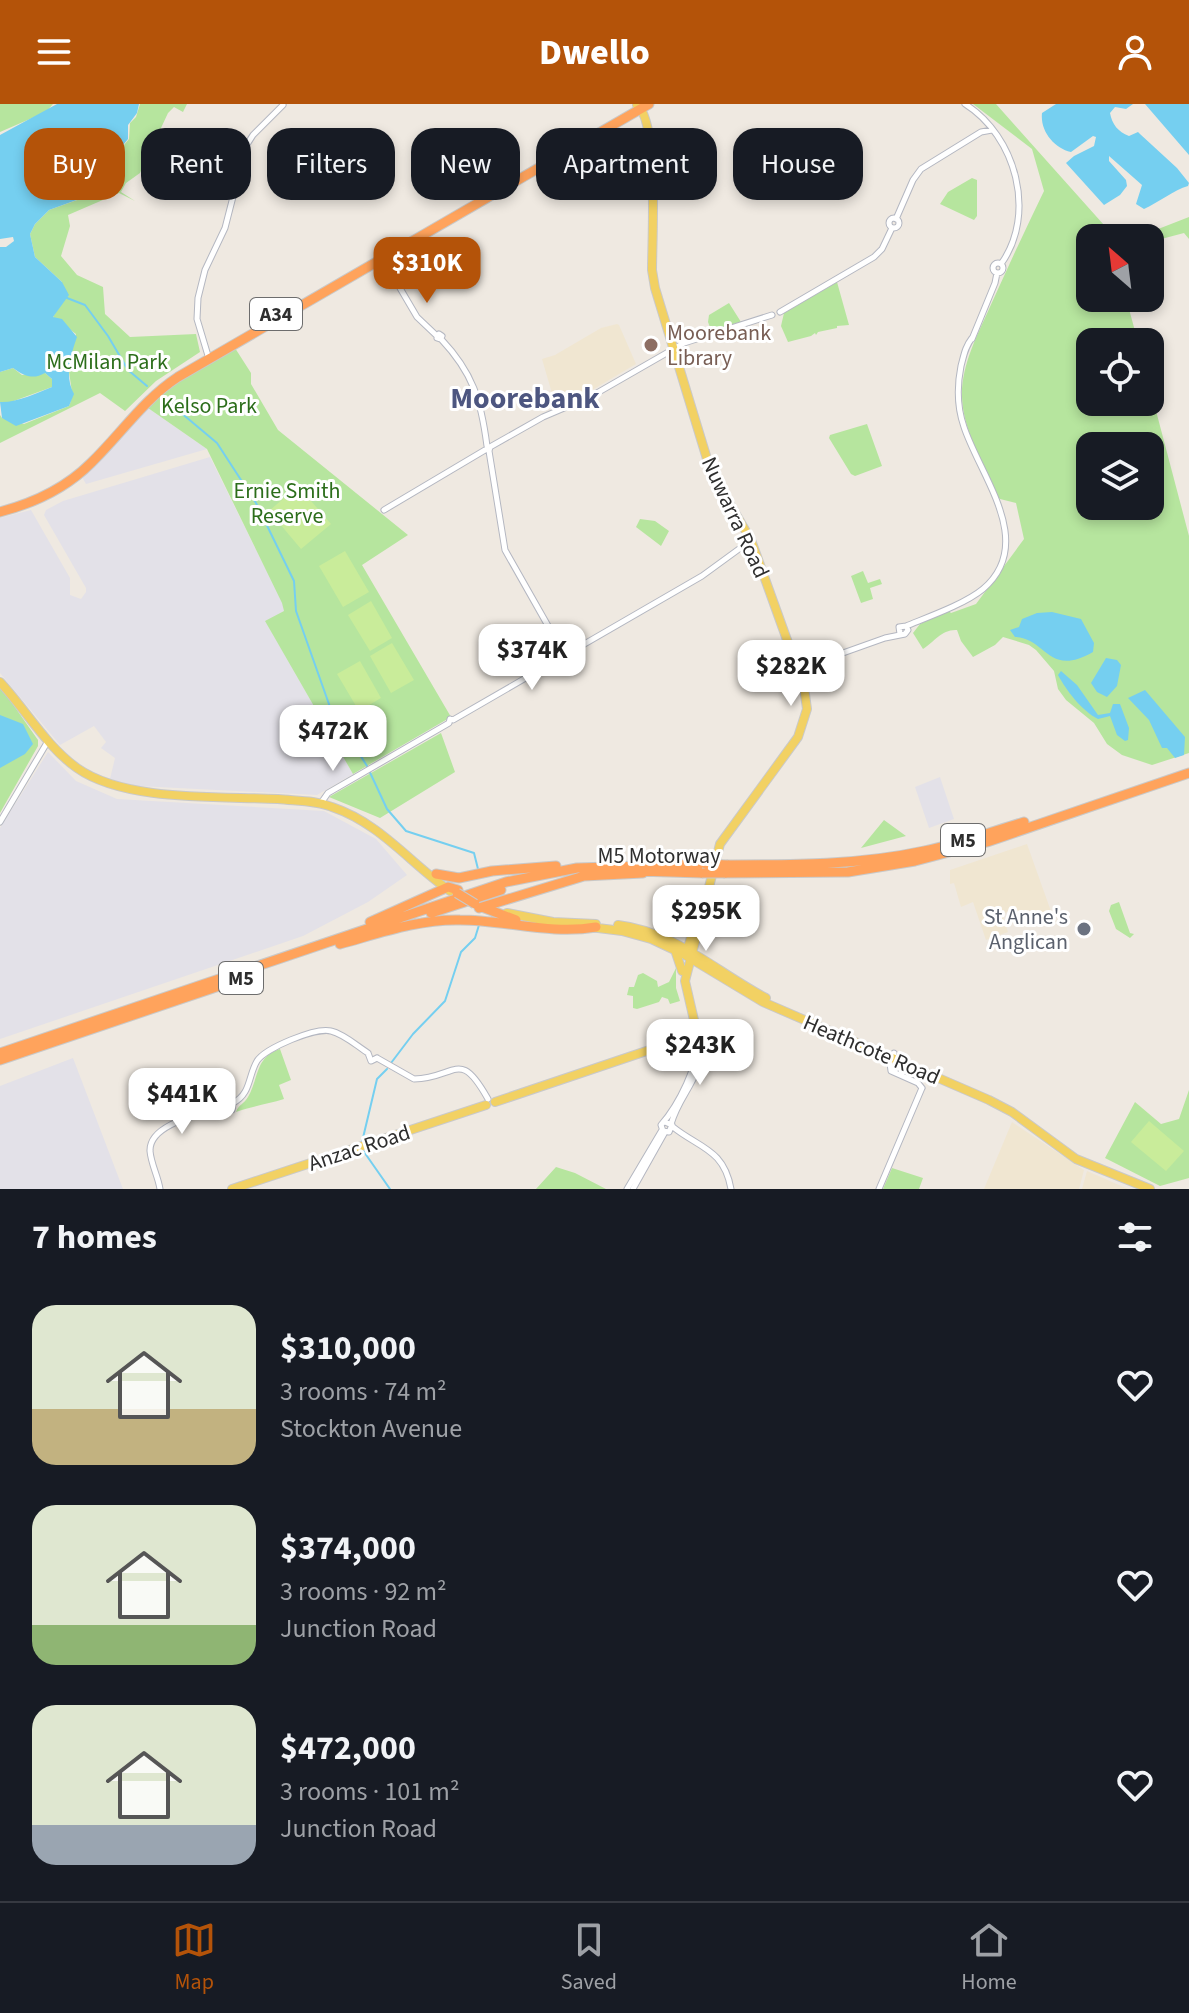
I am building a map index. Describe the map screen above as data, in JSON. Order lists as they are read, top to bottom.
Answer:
{
  "streets": {
    "highway": ["A34", "M5", "M5 Motorway"],
    "main road": ["Nuwarra Road", "Heathcote Road", "Anzac Road"]
  },
  "crossings": [
    ["A34", "Nuwarra Road"],
    ["Nuwarra Road", "M5 Motorway"],
    ["Nuwarra Road", "Heathcote Road"]
  ],
  "districts": ["Moorebank"],
  "parks": ["McMilan Park", "Kelso Park", "Ernie Smith Reserve"],
  "places": ["Moorebank Library", "St Anne's Anglican"],
  "north": "top left",
  "page": {
    "header": "Dwello",
    "chip": [
      "Buy",
      "Rent",
      "Filters",
      "New",
      "Apartment",
      "House"
    ],
    "price": [
      "$310K",
      "$374K",
      "$282K",
      "$472K",
      "$295K",
      "$243K",
      "$441K"
    ],
    "heading": "7 homes",
    "list": [
      {
        "name": "$310,000",
        "note": "3 rooms · 74 m² · Stockton Avenue"
      },
      {
        "name": "$374,000",
        "note": "3 rooms · 92 m² · Junction Road"
      },
      {
        "name": "$472,000",
        "note": "3 rooms · 101 m² · Junction Road"
      }
    ],
    "tabs": ["Map", "Saved", "Home"]
  }
}
